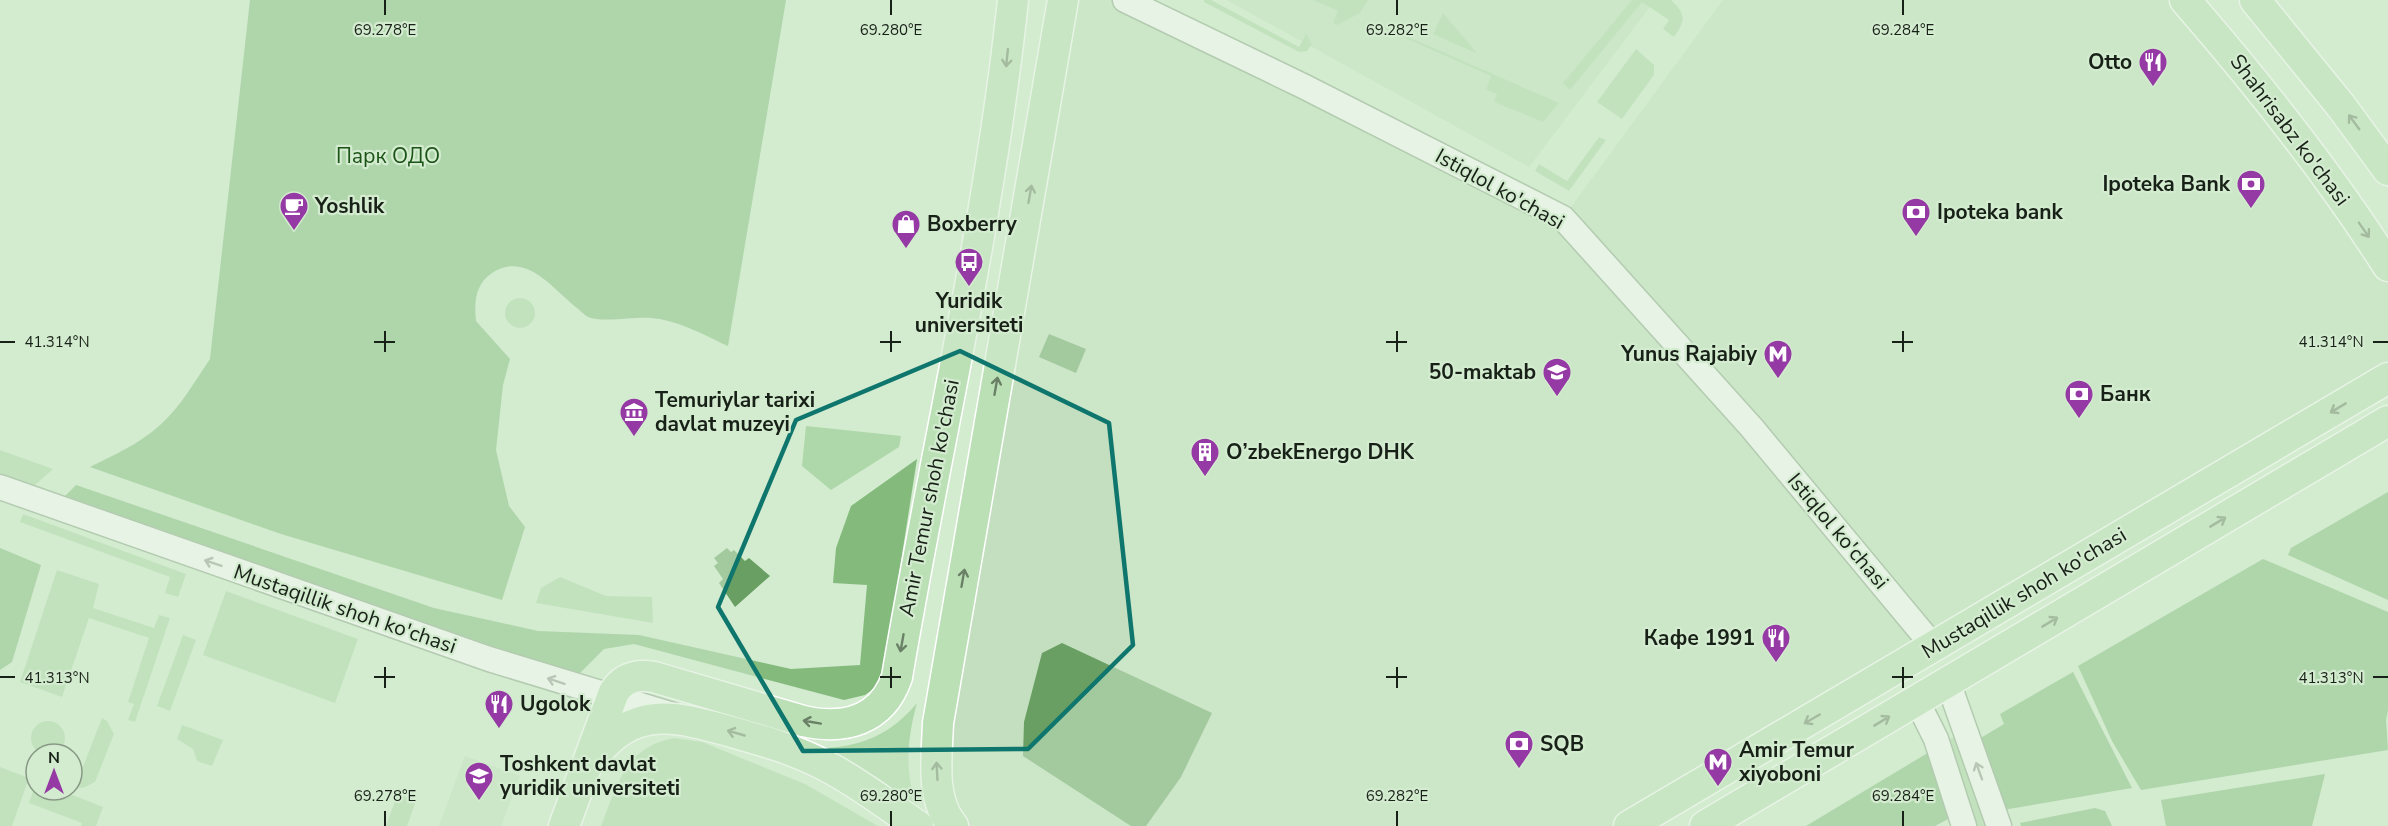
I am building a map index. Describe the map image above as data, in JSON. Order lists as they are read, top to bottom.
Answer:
{
  "streets": {
    "main road": ["Shahrisabz ko'chasi", "Amir Temur shoh ko'chasi", "Mustaqillik shoh ko'chasi"],
    "street": ["Istiqlol ko'chasi"]
  },
  "crossings": [
    ["Istiqlol ko'chasi", "Mustaqillik shoh ko'chasi"],
    ["Amir Temur shoh ko'chasi", "Mustaqillik shoh ko'chasi"]
  ],
  "parks": ["Парк ОДО"],
  "places": {
    "restaurant": ["Otto", "Кафе 1991", "Ugolok"],
    "bank": [
      "Ipoteka Bank",
      "Ipoteka bank",
      "Банк",
      "SQB"
    ],
    "cafe": ["Yoshlik"],
    "shop": ["Boxberry"],
    "bus stop": ["Yuridik universiteti"],
    "metro station": ["Yunus Rajabiy", "Amir Temur xiyoboni"],
    "school or university": ["50-maktab", "Toshkent davlat yuridik universiteti"],
    "museum": ["Temuriylar tarixi davlat muzeyi"],
    "building": ["O’zbekEnergo DHK"]
  },
  "north": "top",
  "coordinates": [
    "69.278°E",
    "69.280°E",
    "69.282°E",
    "69.284°E",
    "41.314°N",
    "41.313°N"
  ]
}
